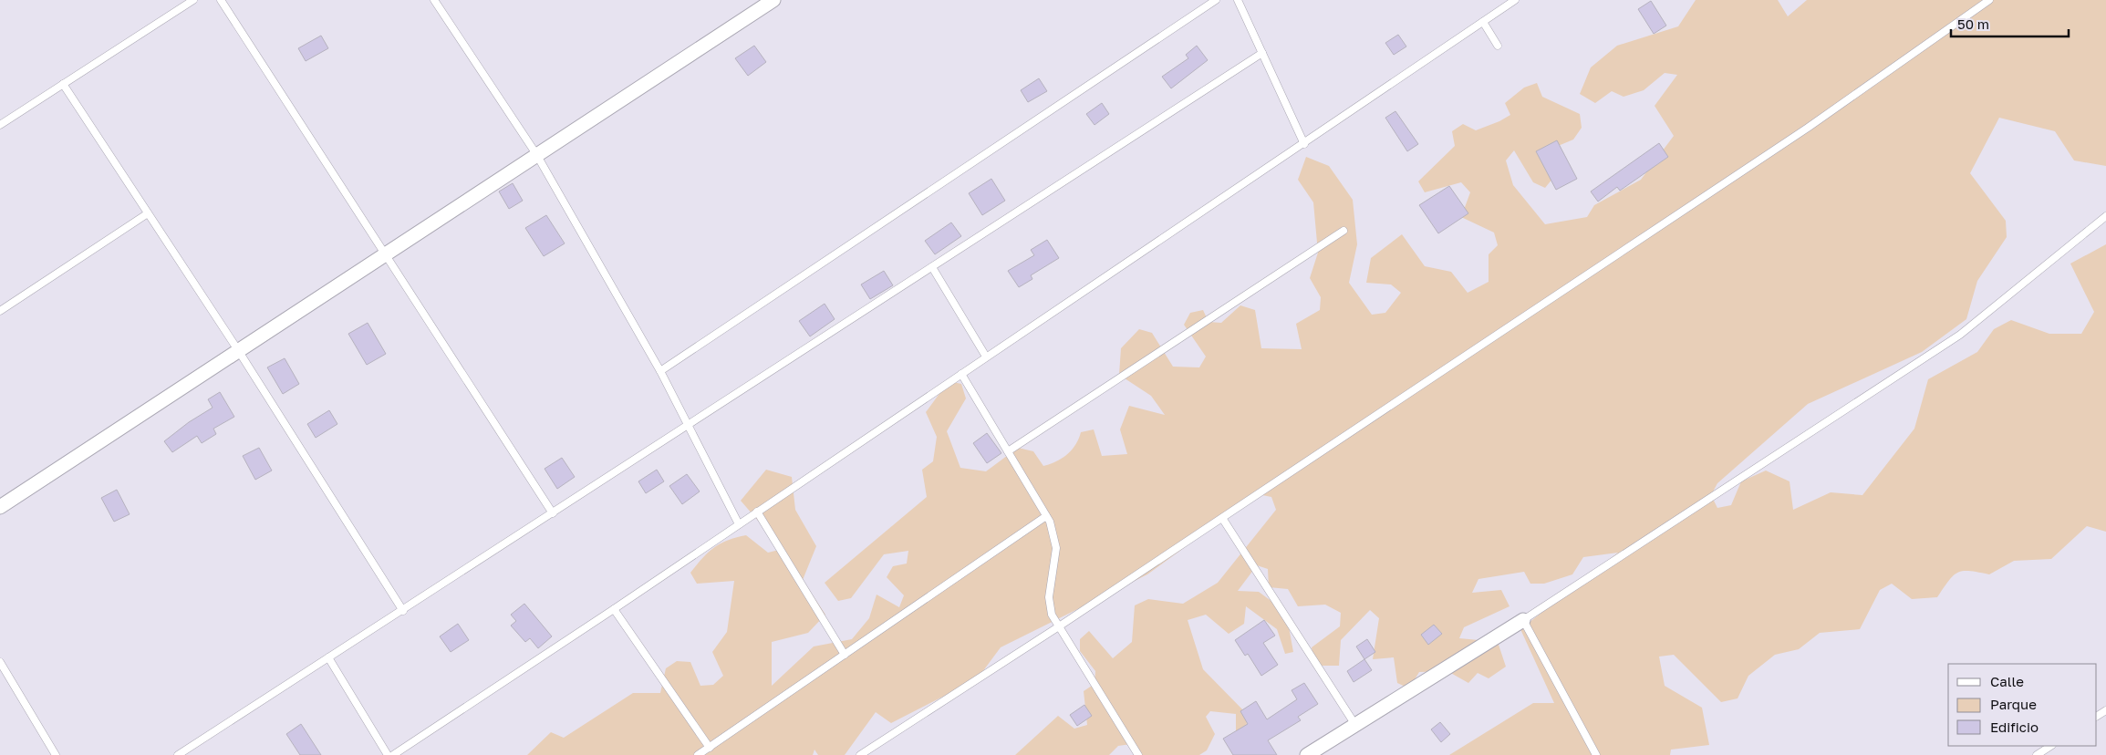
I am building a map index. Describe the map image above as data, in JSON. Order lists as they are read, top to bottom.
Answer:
{
  "legend": ["Calle", "Parque", "Edificio"],
  "scale_bar": "50 m"
}
